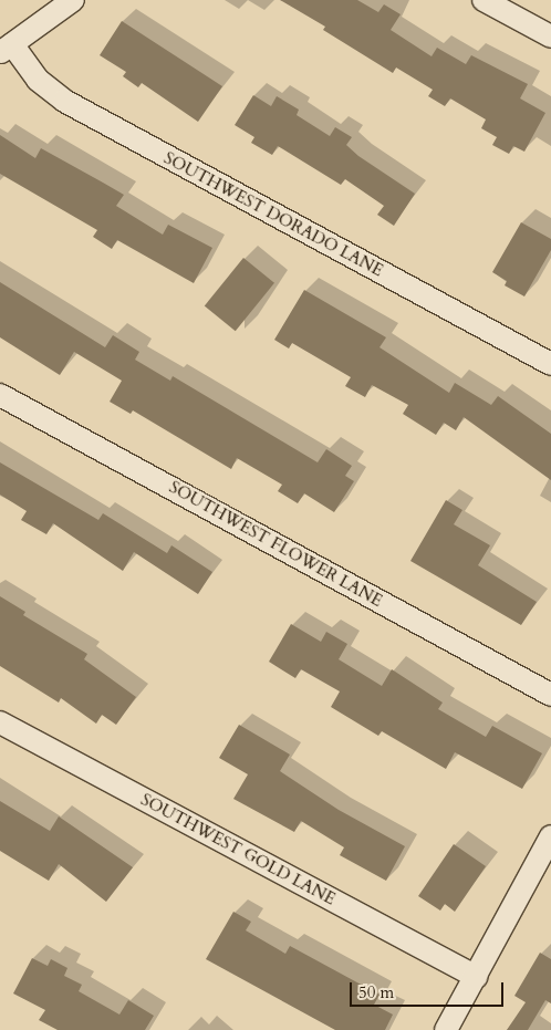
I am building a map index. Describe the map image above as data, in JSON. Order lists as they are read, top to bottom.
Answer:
{
  "streets": {
    "street": ["SOUTHWEST DORADO LANE", "SOUTHWEST FLOWER LANE", "SOUTHWEST GOLD LANE"]
  },
  "scale_bar": "50 m"
}
